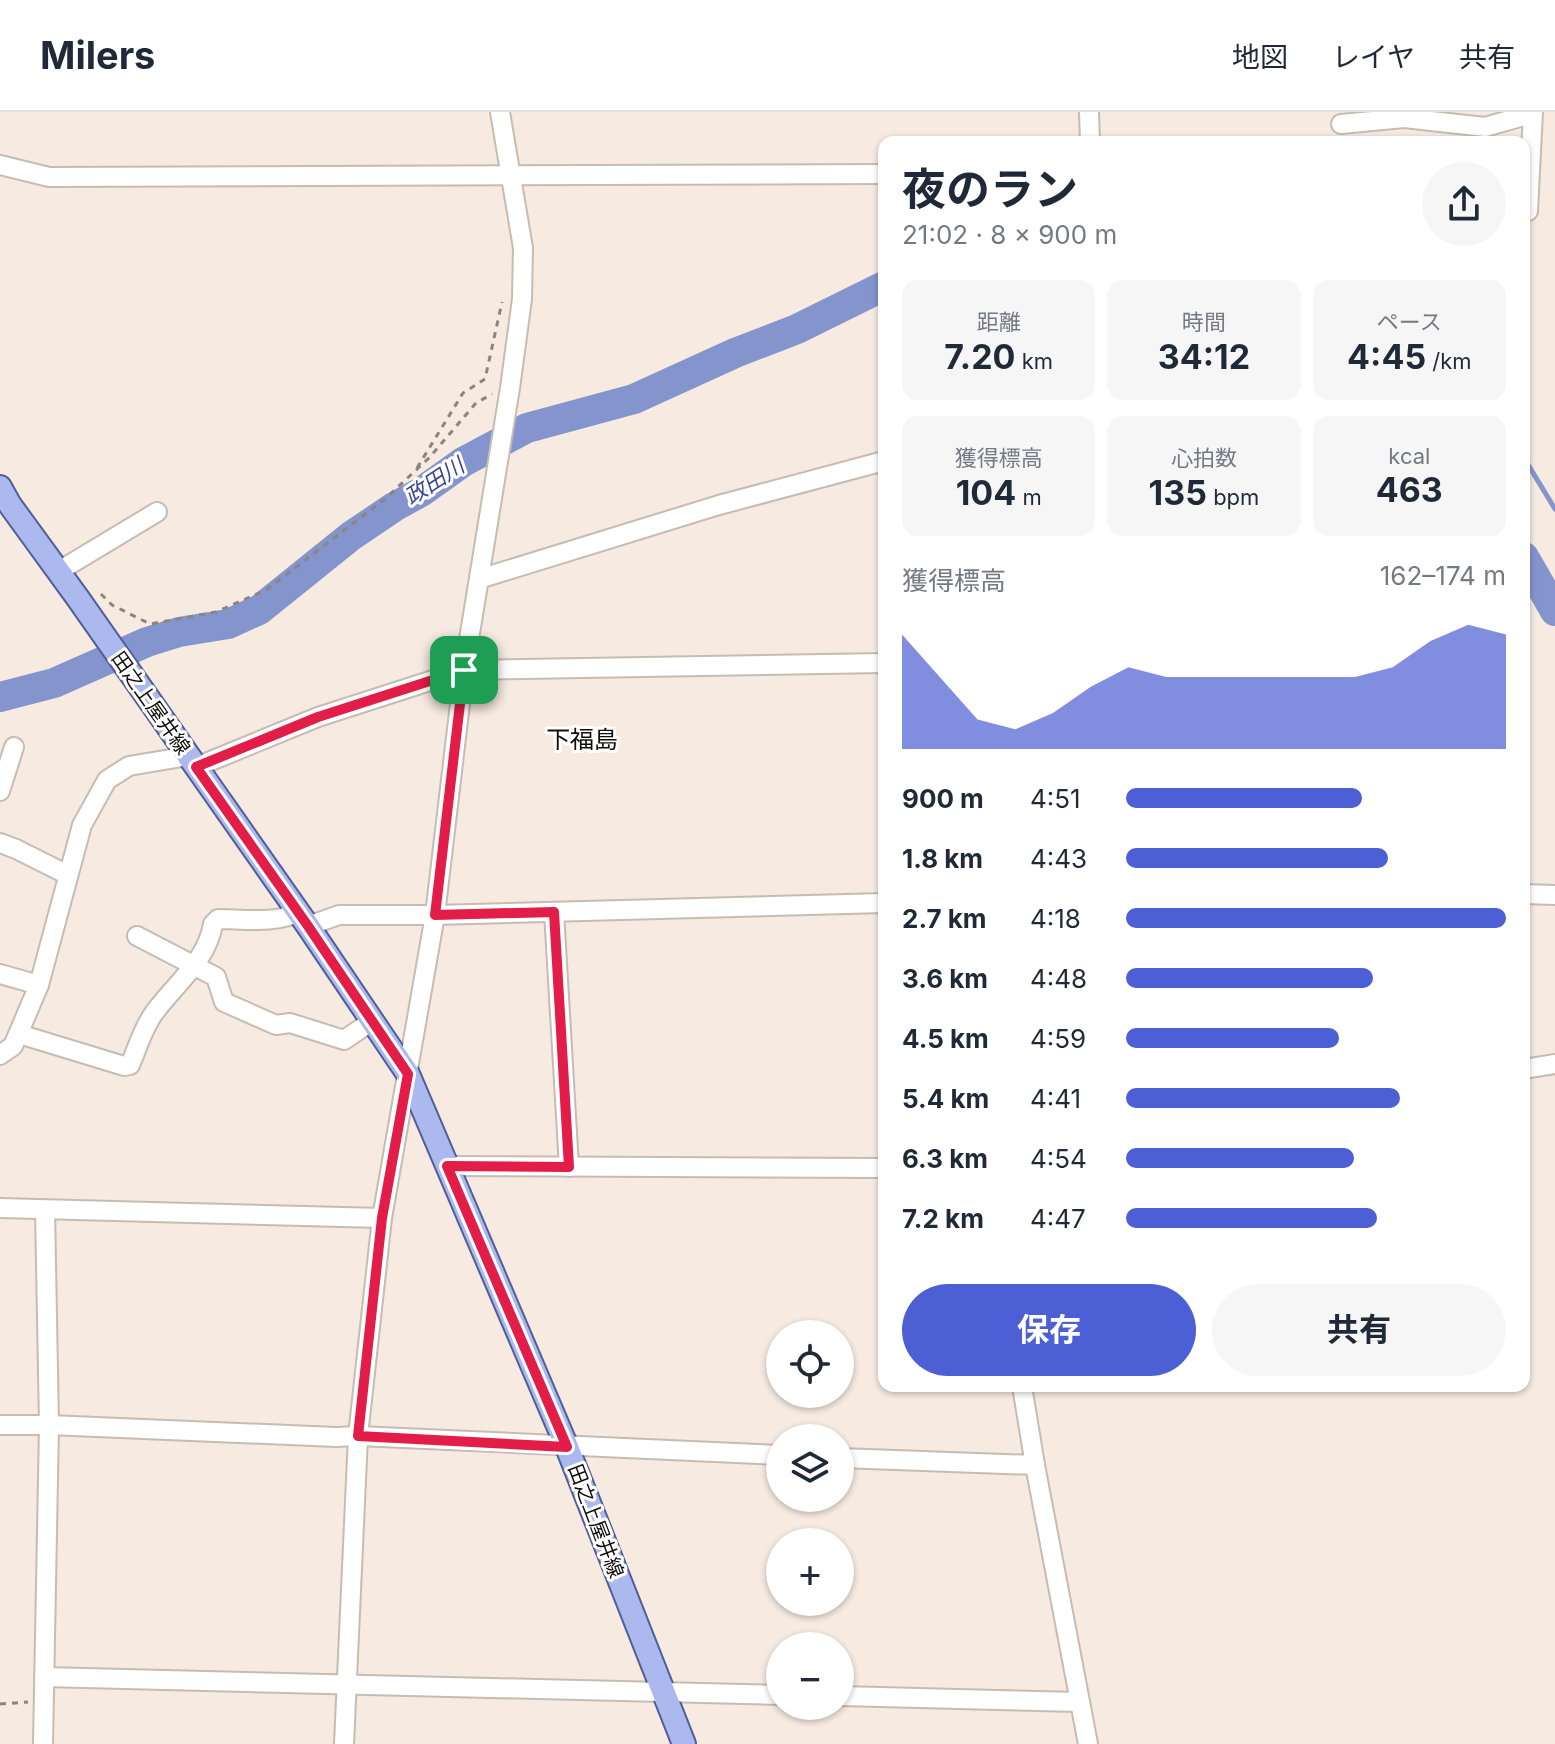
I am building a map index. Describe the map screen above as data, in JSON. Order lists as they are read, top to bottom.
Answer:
{
  "streets": {
    "main road": ["田之上屋井線"]
  },
  "districts": ["下福島"],
  "water": ["政田川"],
  "page": {
    "header": "Milers",
    "nav": ["地図", "レイヤ", "共有"],
    "heading": ["夜のラン", "21:02 · 8 × 900 m"],
    "stats": [
      ["距離", "7.20 km"],
      ["時間", "34:12"],
      ["ペース", "4:45 /km"],
      ["獲得標高", "104 m"],
      ["心拍数", "135 bpm"],
      ["kcal", "463"]
    ],
    "chart": ["獲得標高", "162–174 m"],
    "list": [
      {
        "name": "900 m",
        "note": "4:51"
      },
      {
        "name": "1.8 km",
        "note": "4:43"
      },
      {
        "name": "2.7 km",
        "note": "4:18"
      },
      {
        "name": "3.6 km",
        "note": "4:48"
      },
      {
        "name": "4.5 km",
        "note": "4:59"
      },
      {
        "name": "5.4 km",
        "note": "4:41"
      },
      {
        "name": "6.3 km",
        "note": "4:54"
      },
      {
        "name": "7.2 km",
        "note": "4:47"
      }
    ],
    "buttons": ["保存", "共有"],
    "map_buttons": ["+", "−"]
  }
}
